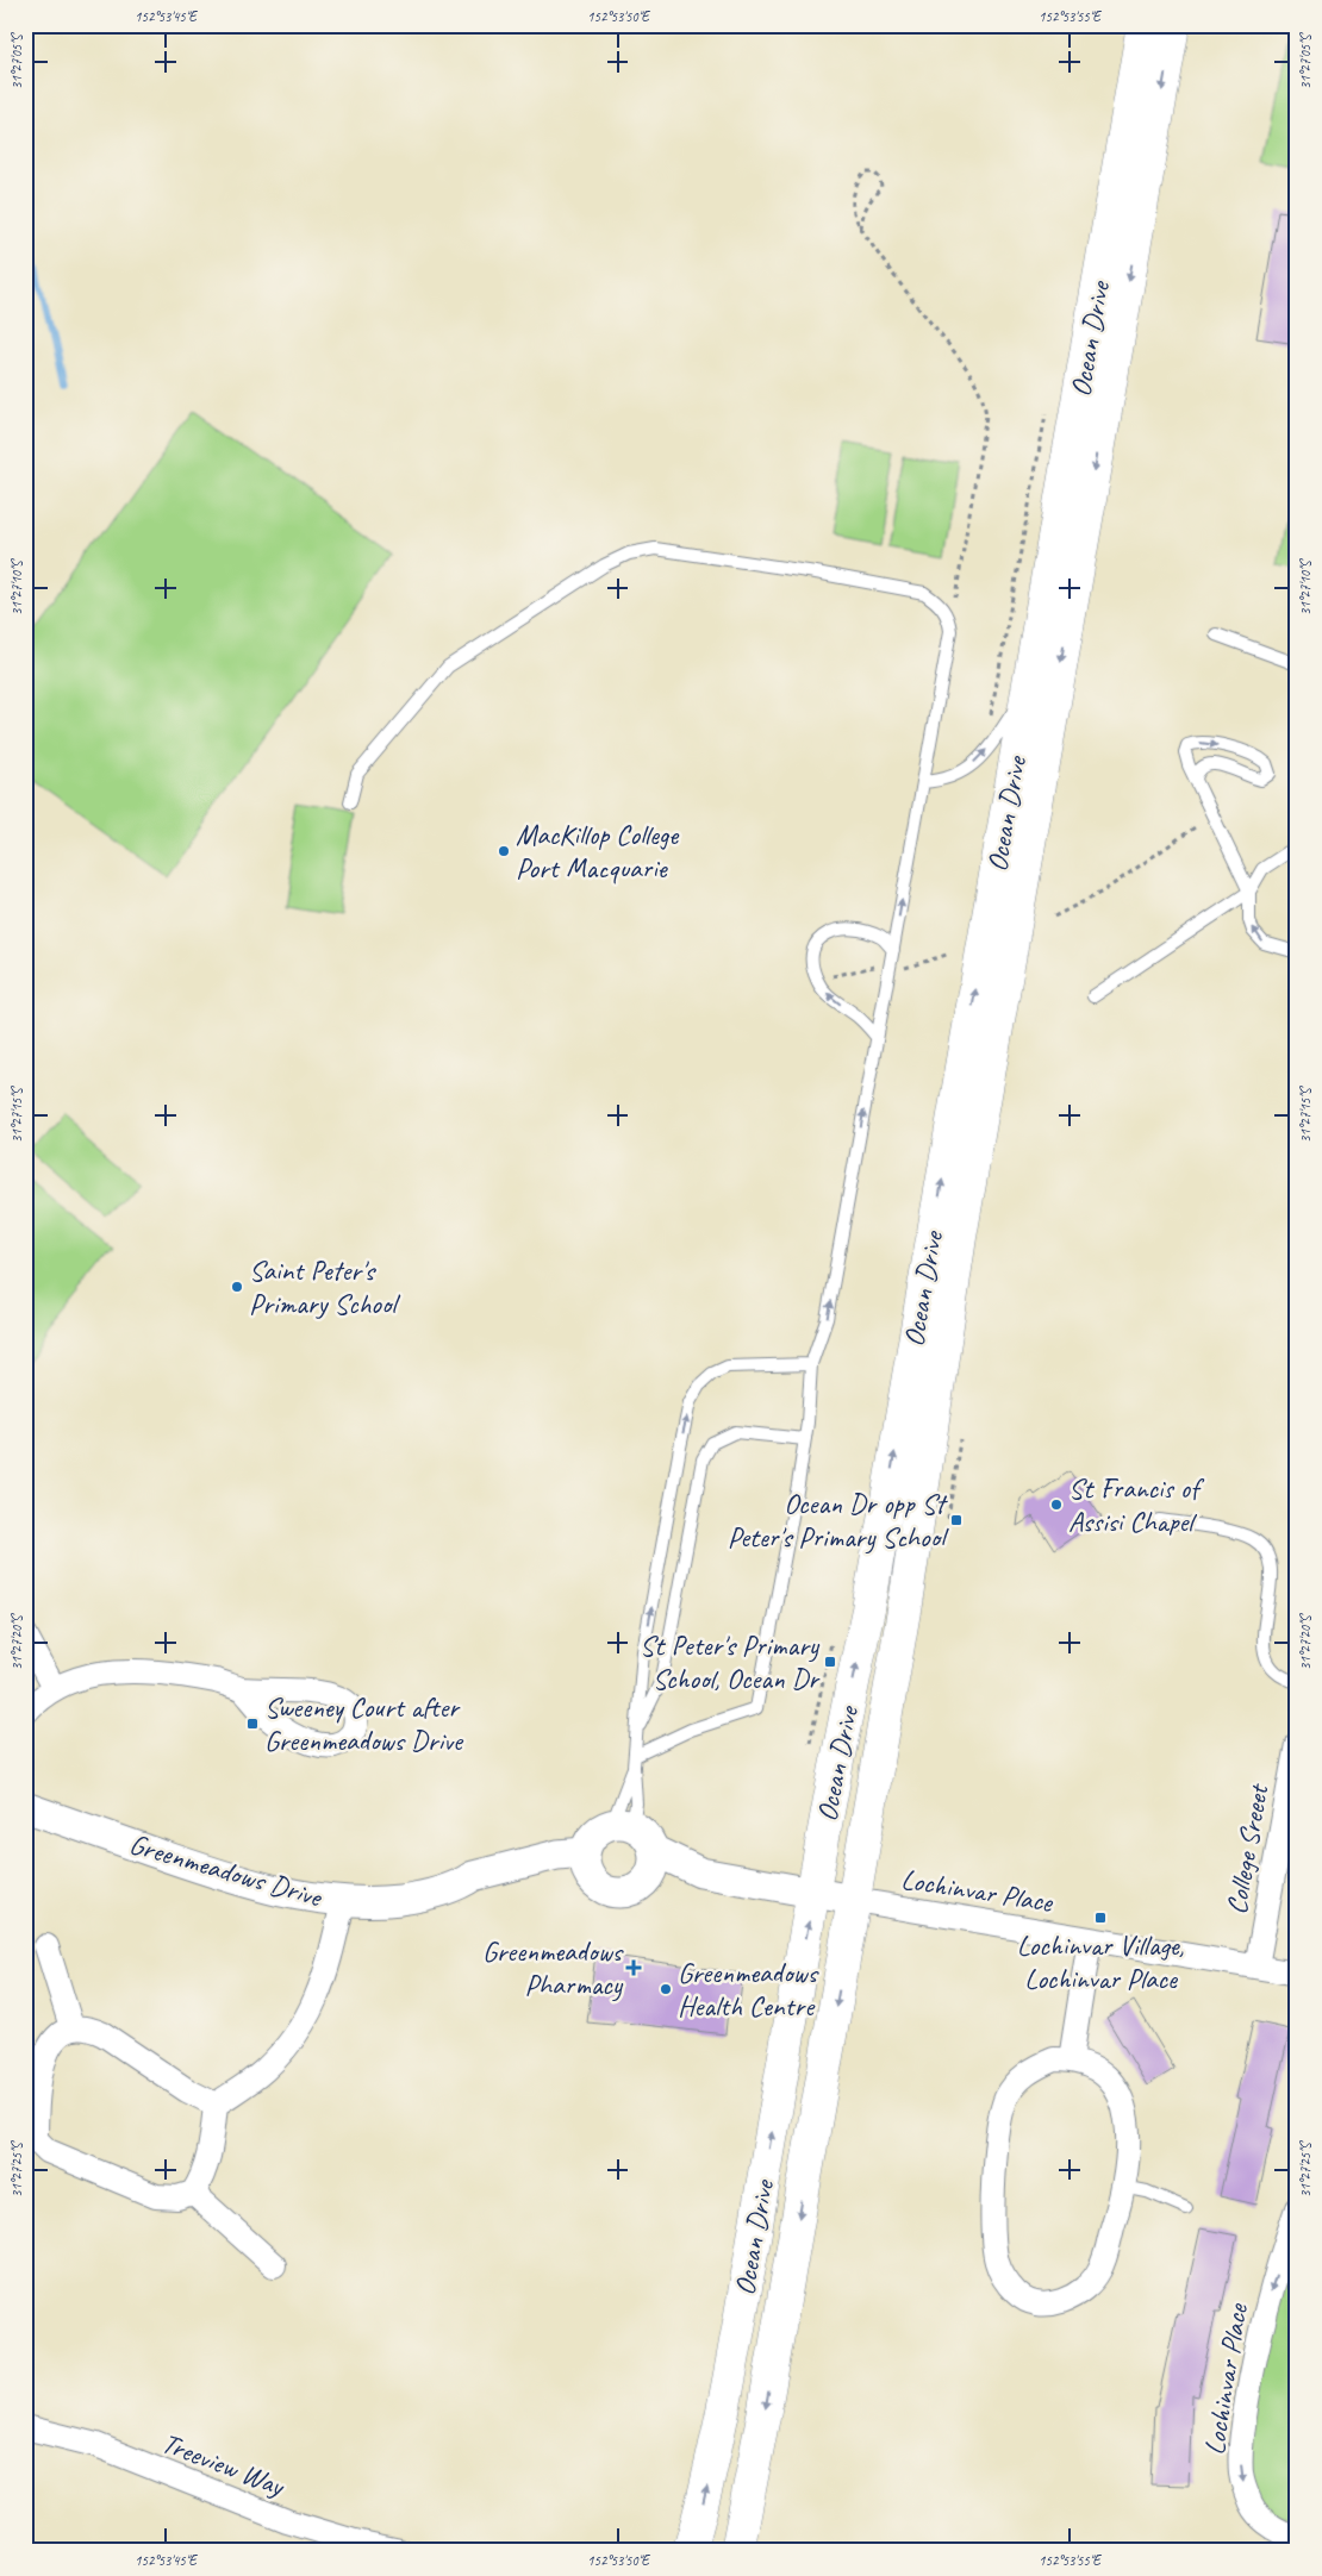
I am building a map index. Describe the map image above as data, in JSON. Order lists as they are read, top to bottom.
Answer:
{
  "streets": {
    "main road": ["Ocean Drive"],
    "street": [
      "College Sreeet",
      "Greenmeadows Drive",
      "Lochinvar Place",
      "Treeview Way"
    ]
  },
  "crossings": [
    ["Ocean Drive", "Lochinvar Place"],
    ["College Sreeet", "Lochinvar Place"]
  ],
  "one_way": ["Lochinvar Place"],
  "places": {
    "other": [
      "MacKillop College Port Macquarie",
      "Saint Peter's Primary School",
      "St Francis of Assisi Chapel",
      "Greenmeadows Health Centre"
    ],
    "transit": [
      "Ocean Dr opp St Peter's Primary School",
      "St Peter's Primary School, Ocean Dr",
      "Sweeney Court after Greenmeadows Drive",
      "Lochinvar Village, Lochinvar Place"
    ],
    "health": ["Greenmeadows Pharmacy"]
  },
  "coordinates": [
    "152°53'45\"E",
    "152°53'50\"E",
    "152°53'55\"E",
    "31°27'05\"S",
    "31°27'10\"S",
    "31°27'15\"S",
    "31°27'20\"S",
    "31°27'25\"S"
  ]
}
